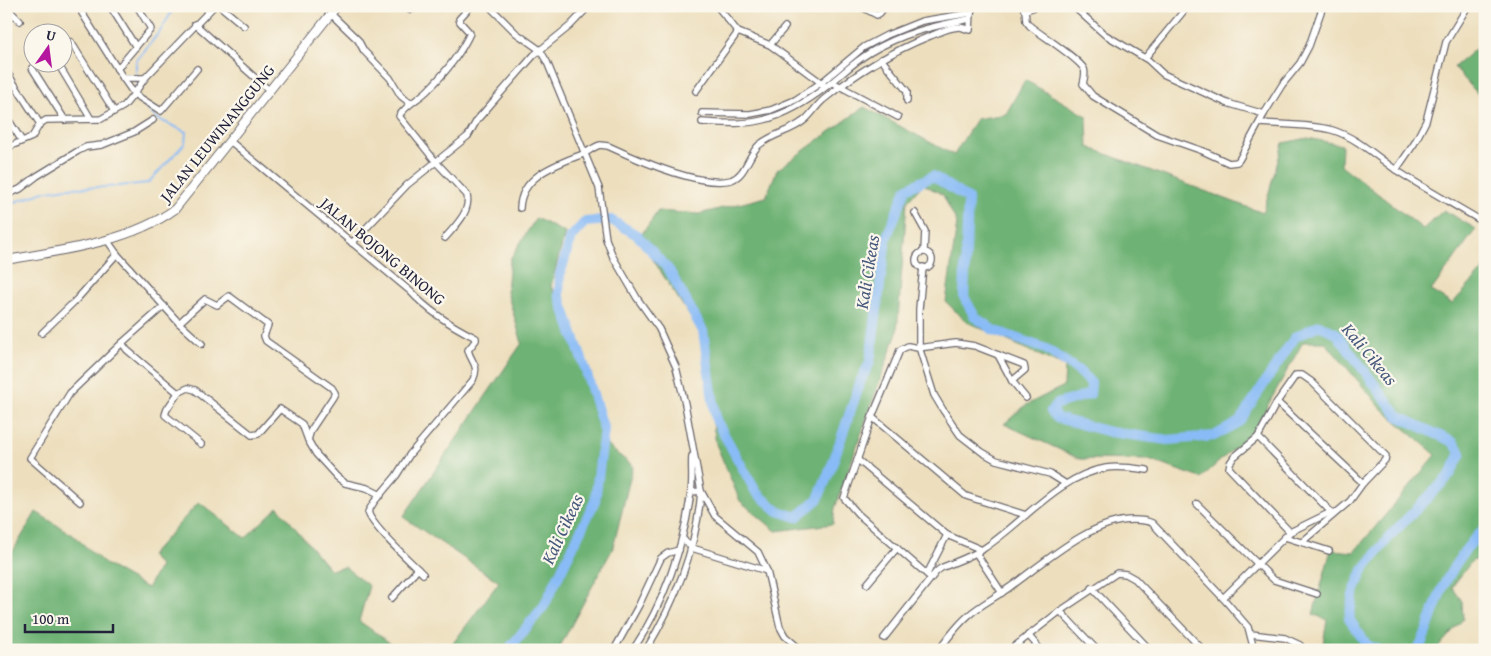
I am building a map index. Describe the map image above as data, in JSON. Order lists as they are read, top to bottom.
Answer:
{
  "streets": {
    "main road": ["JALAN LEUWINANGGUNG"],
    "street": ["JALAN BOJONG BINONG"]
  },
  "crossings": [
    ["JALAN LEUWINANGGUNG", "JALAN BOJONG BINONG"]
  ],
  "water": ["Kali Cikeas"],
  "scale_bar": "100 m",
  "north": "top"
}
